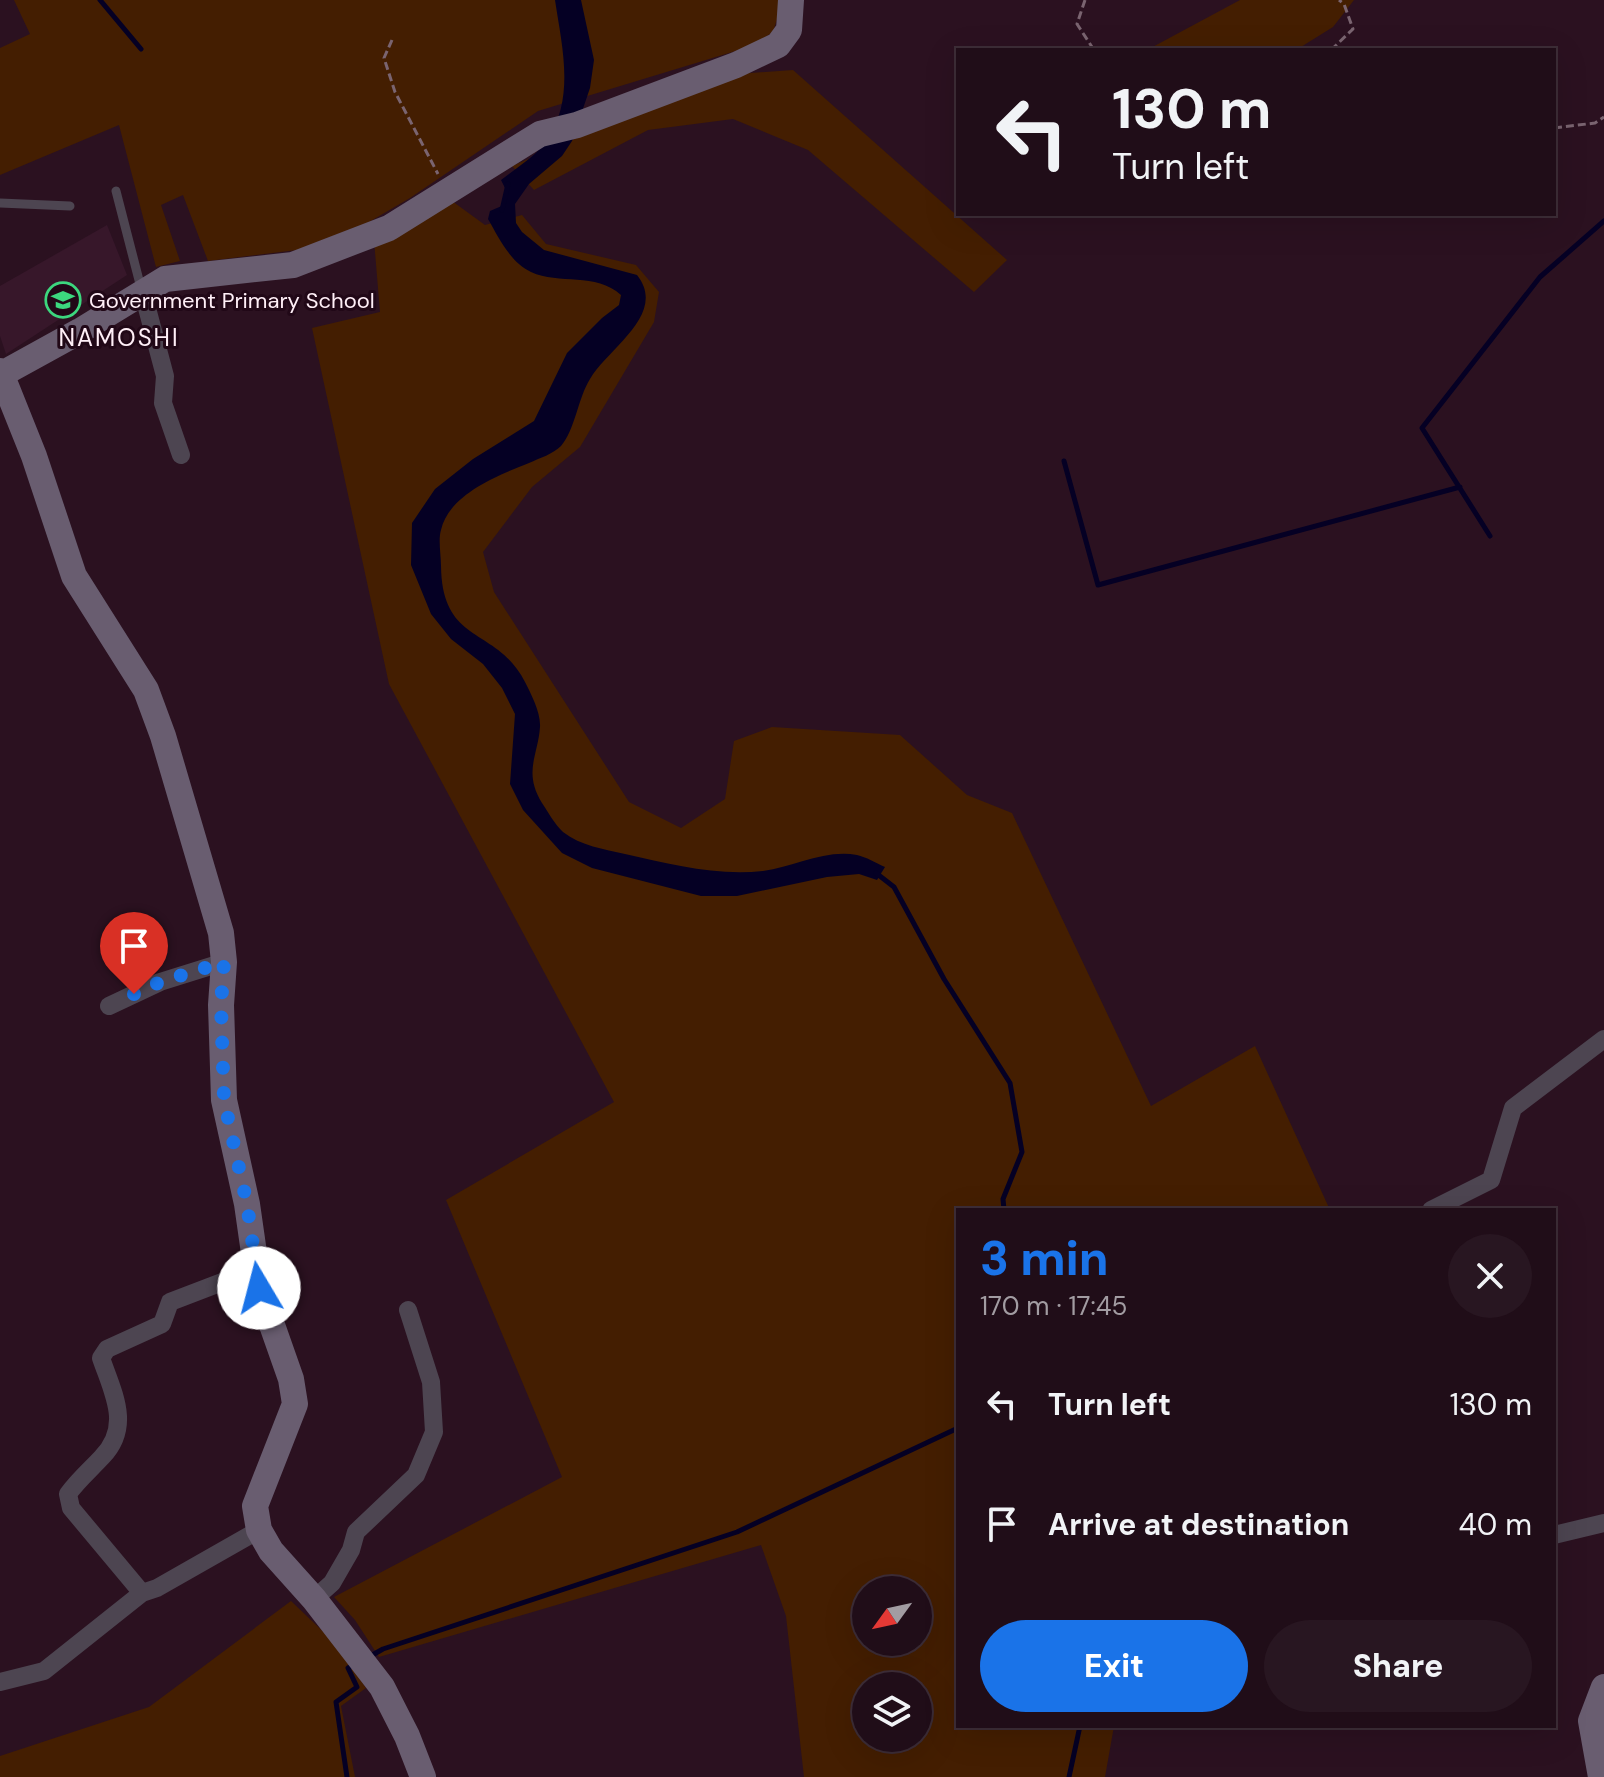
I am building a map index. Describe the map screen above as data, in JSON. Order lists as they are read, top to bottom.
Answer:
{
  "districts": ["NAMOSHI"],
  "places": {
    "school or university": ["Government Primary School"]
  },
  "north": "bottom left",
  "page": {
    "turn": ["130 m", "Turn left"],
    "heading": ["3 min", "170 m · 17:45"],
    "list": [
      {
        "name": "Turn left",
        "value": "130 m"
      },
      {
        "name": "Arrive at destination",
        "value": "40 m"
      }
    ],
    "buttons": ["Exit", "Share"]
  }
}
